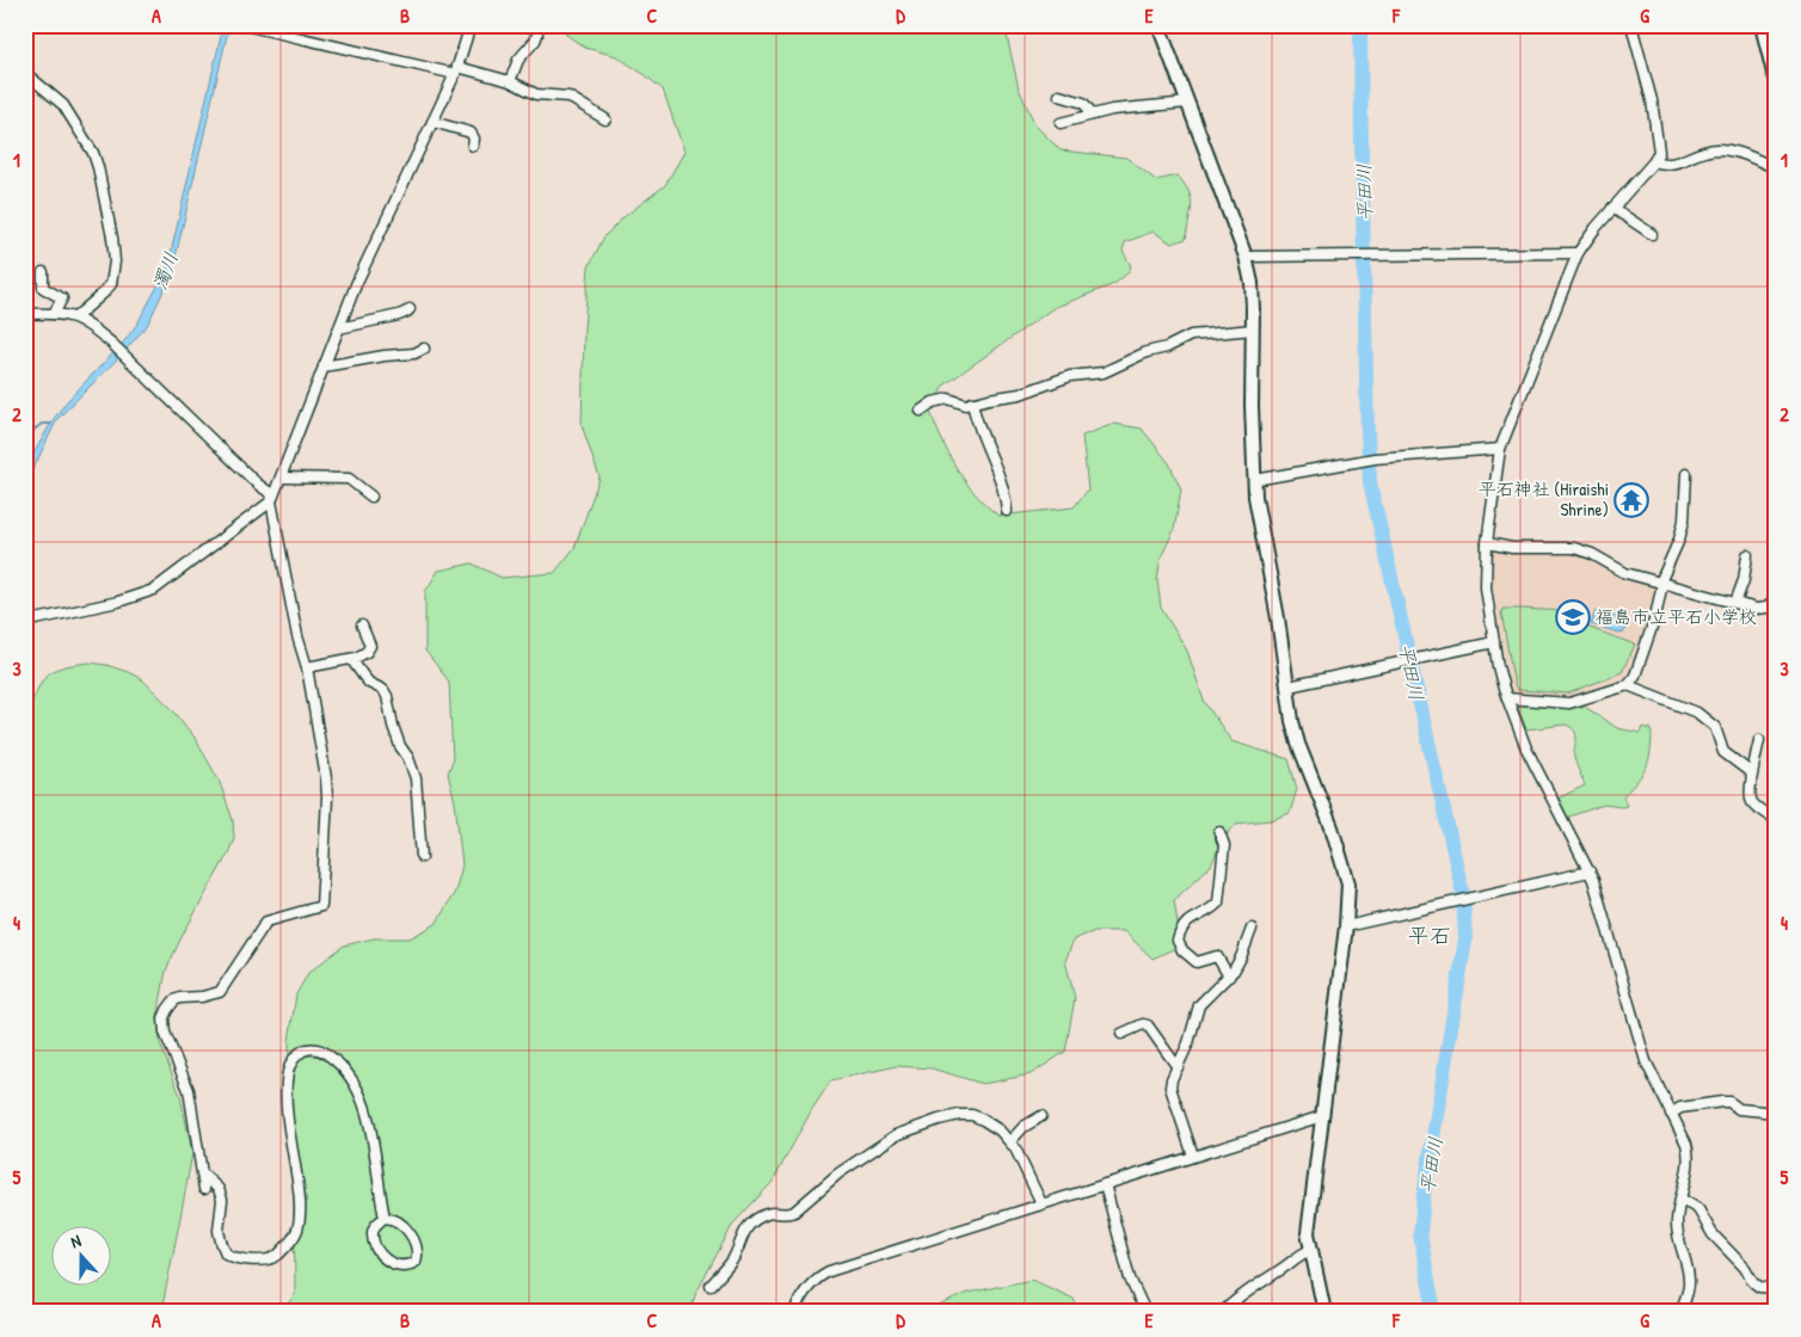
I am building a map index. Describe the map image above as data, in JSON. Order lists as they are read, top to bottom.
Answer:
{
  "districts": ["平石"],
  "water": ["平田川", "濁川"],
  "places": {
    "temple": ["平石神社 (Hiraishi Shrine)"],
    "school or university": ["福島市立平石小学校"]
  },
  "north": "top",
  "grid": {
    "columns": [
      "A",
      "B",
      "C",
      "D",
      "E",
      "F",
      "G"
    ],
    "rows": [
      "1",
      "2",
      "3",
      "4",
      "5"
    ]
  }
}
